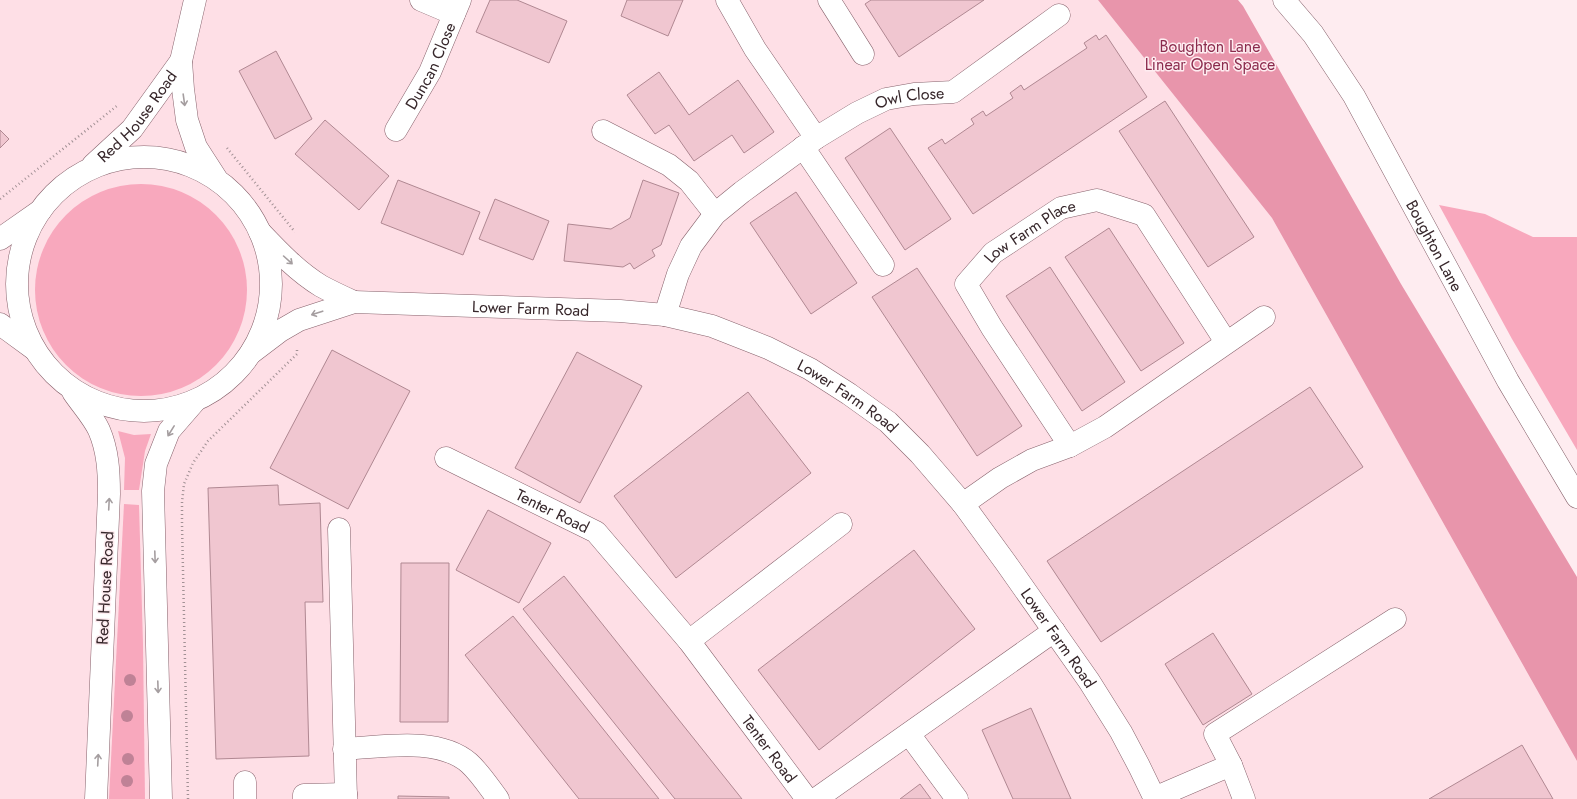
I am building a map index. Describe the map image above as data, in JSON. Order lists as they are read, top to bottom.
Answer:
{
  "streets": {
    "street": [
      "Duncan Close",
      "Owl Close",
      "Red House Road",
      "Low Farm Place",
      "Boughton Lane",
      "Lower Farm Road",
      "Tenter Road"
    ]
  },
  "crossings": [
    ["Owl Close", "Lower Farm Road"]
  ],
  "parks": ["Boughton Lane Linear Open Space"]
}
